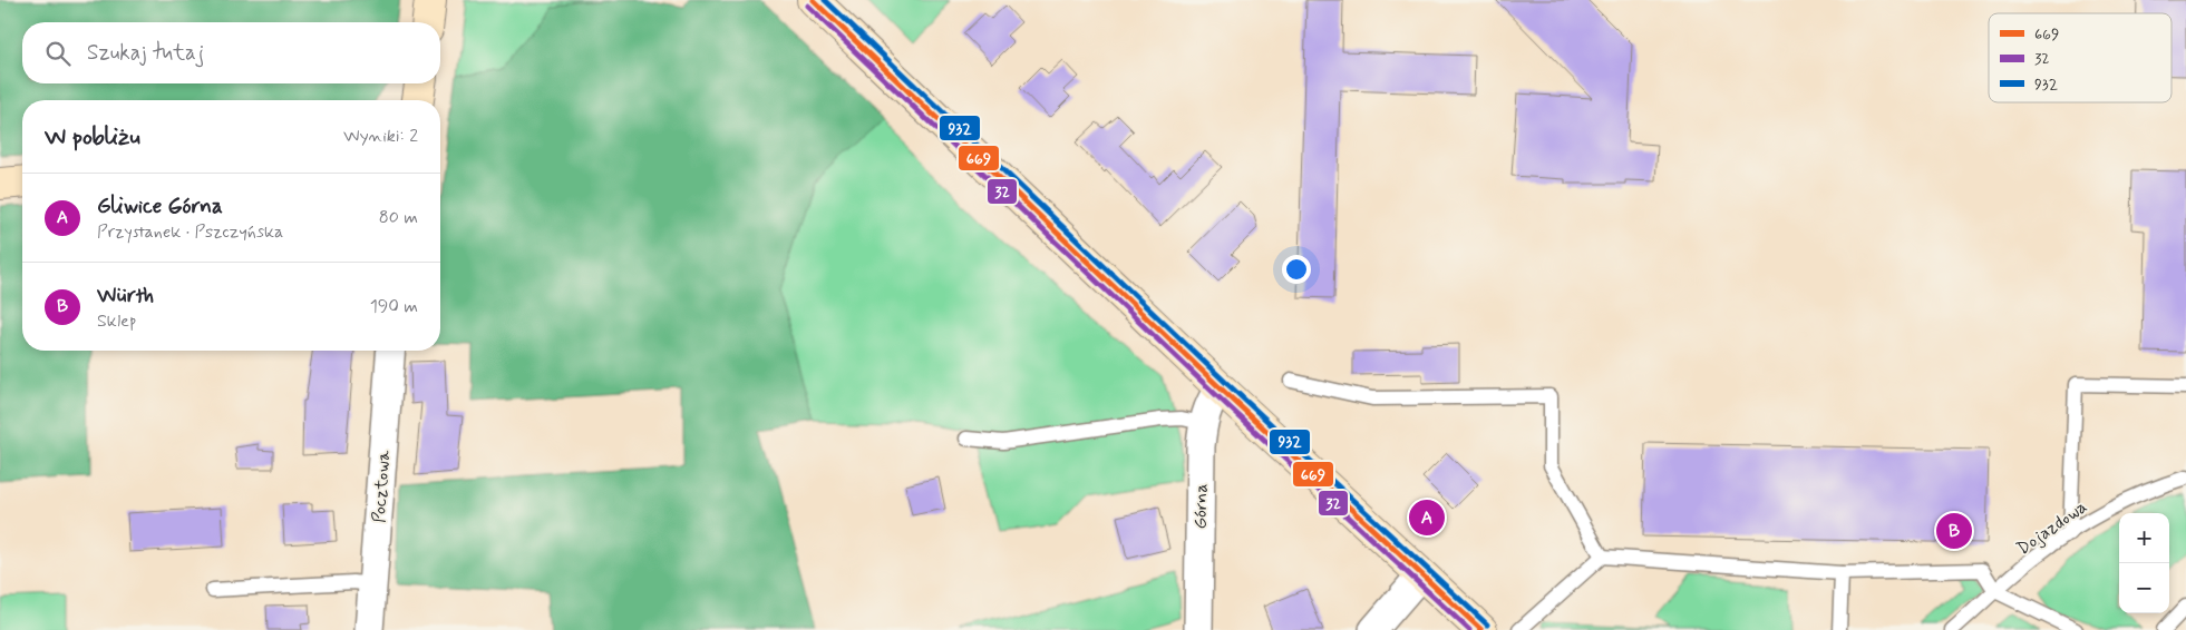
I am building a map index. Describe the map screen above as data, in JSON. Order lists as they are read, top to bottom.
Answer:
{
  "streets": {
    "street": ["Pocztowa", "Górna"],
    "lane": ["Dojazdowa"]
  },
  "lines": ["transit line 669", "transit line 932", "transit line 32"],
  "legend": ["669", "32", "932"],
  "page": {
    "search": "Szukaj tutaj",
    "heading": ["W pobliżu", "Wyniki: 2"],
    "list": [
      {
        "mark": "A",
        "name": "Gliwice Górna",
        "note": "Przystanek · Pszczyńska",
        "value": "80 m"
      },
      {
        "mark": "B",
        "name": "Würth",
        "note": "Sklep",
        "value": "190 m"
      }
    ],
    "pins": ["A", "B"],
    "map_buttons": ["+", "−"]
  }
}
